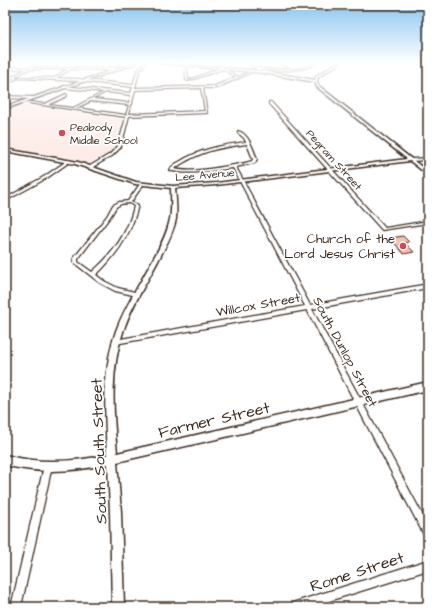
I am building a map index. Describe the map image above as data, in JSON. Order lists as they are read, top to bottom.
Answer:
{
  "streets": {
    "street": [
      "Pegram Street",
      "Lee Avenue",
      "Willcox Street",
      "South Dunlop Street",
      "Farmer Street",
      "South South Street",
      "Rome Street"
    ]
  },
  "crossings": [
    ["Pegram Street", "Lee Avenue"],
    ["Lee Avenue", "South Dunlop Street"],
    ["Lee Avenue", "South South Street"],
    ["Willcox Street", "South Dunlop Street"],
    ["Willcox Street", "South South Street"],
    ["South Dunlop Street", "Farmer Street"],
    ["Farmer Street", "South South Street"]
  ],
  "places": ["Peabody Middle School", "Church of the Lord Jesus Christ"]
}
